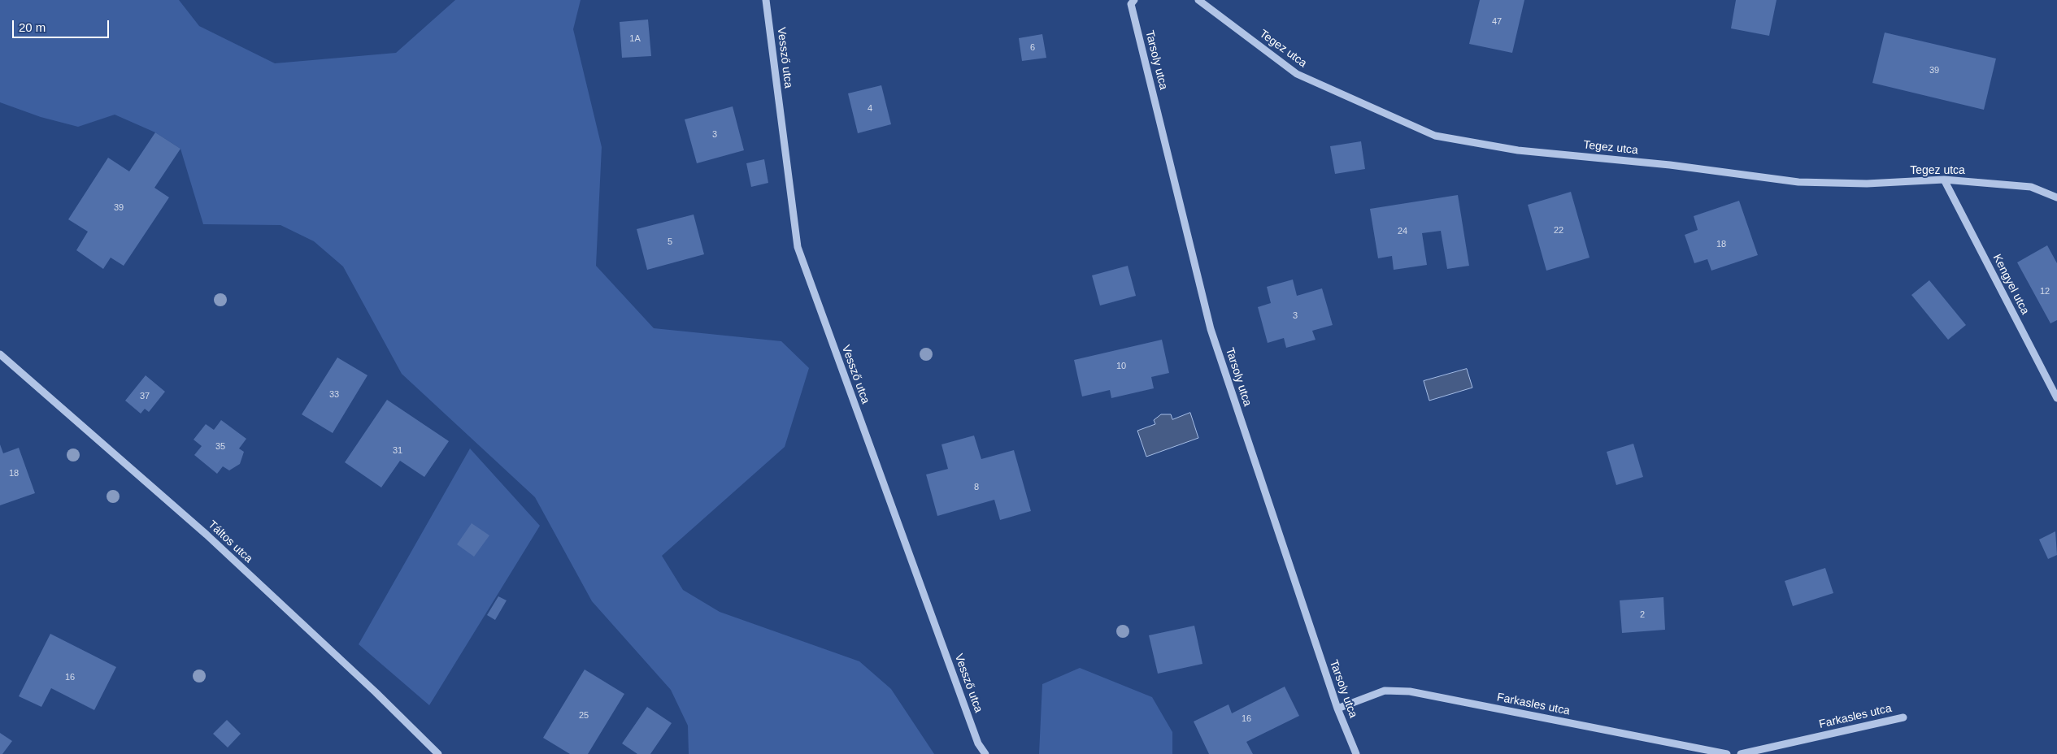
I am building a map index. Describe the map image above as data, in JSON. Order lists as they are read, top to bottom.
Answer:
{
  "streets": {
    "street": [
      "Tegez utca",
      "Vessző utca",
      "Tarsoly utca",
      "Kengyel utca",
      "Táltos utca",
      "Farkasles utca"
    ]
  },
  "crossings": [
    ["Tegez utca", "Kengyel utca"],
    ["Tarsoly utca", "Farkasles utca"]
  ],
  "house_numbers": [
    "47",
    "1A",
    "6",
    "39",
    "4",
    "3",
    "39",
    "22",
    "24",
    "5",
    "18",
    "12",
    "3",
    "10",
    "33",
    "37",
    "35",
    "31",
    "18",
    "8",
    "2",
    "16",
    "25",
    "16"
  ],
  "scale_bar": "20 m"
}
